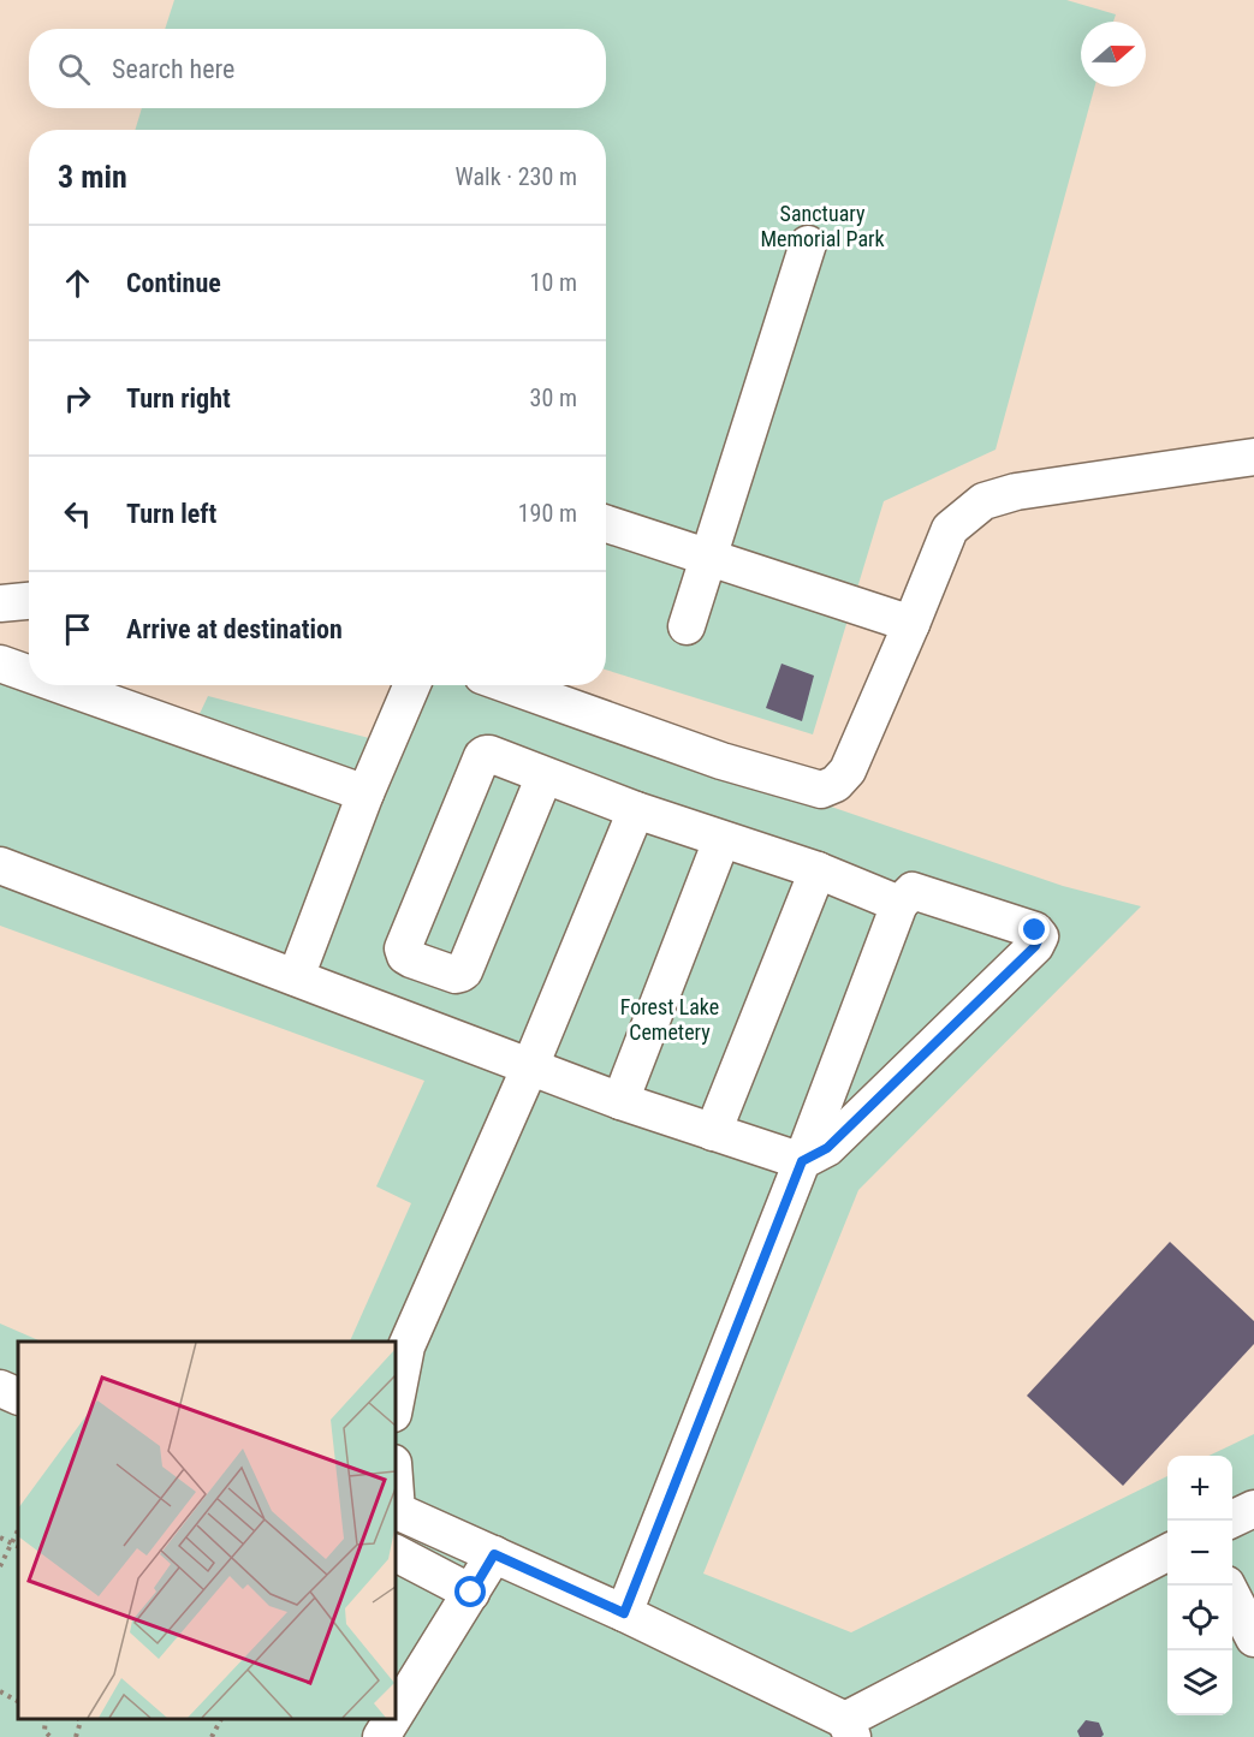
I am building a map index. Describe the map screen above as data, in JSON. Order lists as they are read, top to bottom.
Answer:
{
  "parks": ["Sanctuary Memorial Park", "Forest Lake Cemetery"],
  "north": "right",
  "page": {
    "search": "Search here",
    "heading": ["3 min", "Walk · 230 m"],
    "list": [
      ["Continue", "10 m"],
      ["Turn right", "30 m"],
      ["Turn left", "190 m"],
      "Arrive at destination"
    ],
    "map_buttons": ["+", "−"]
  }
}
